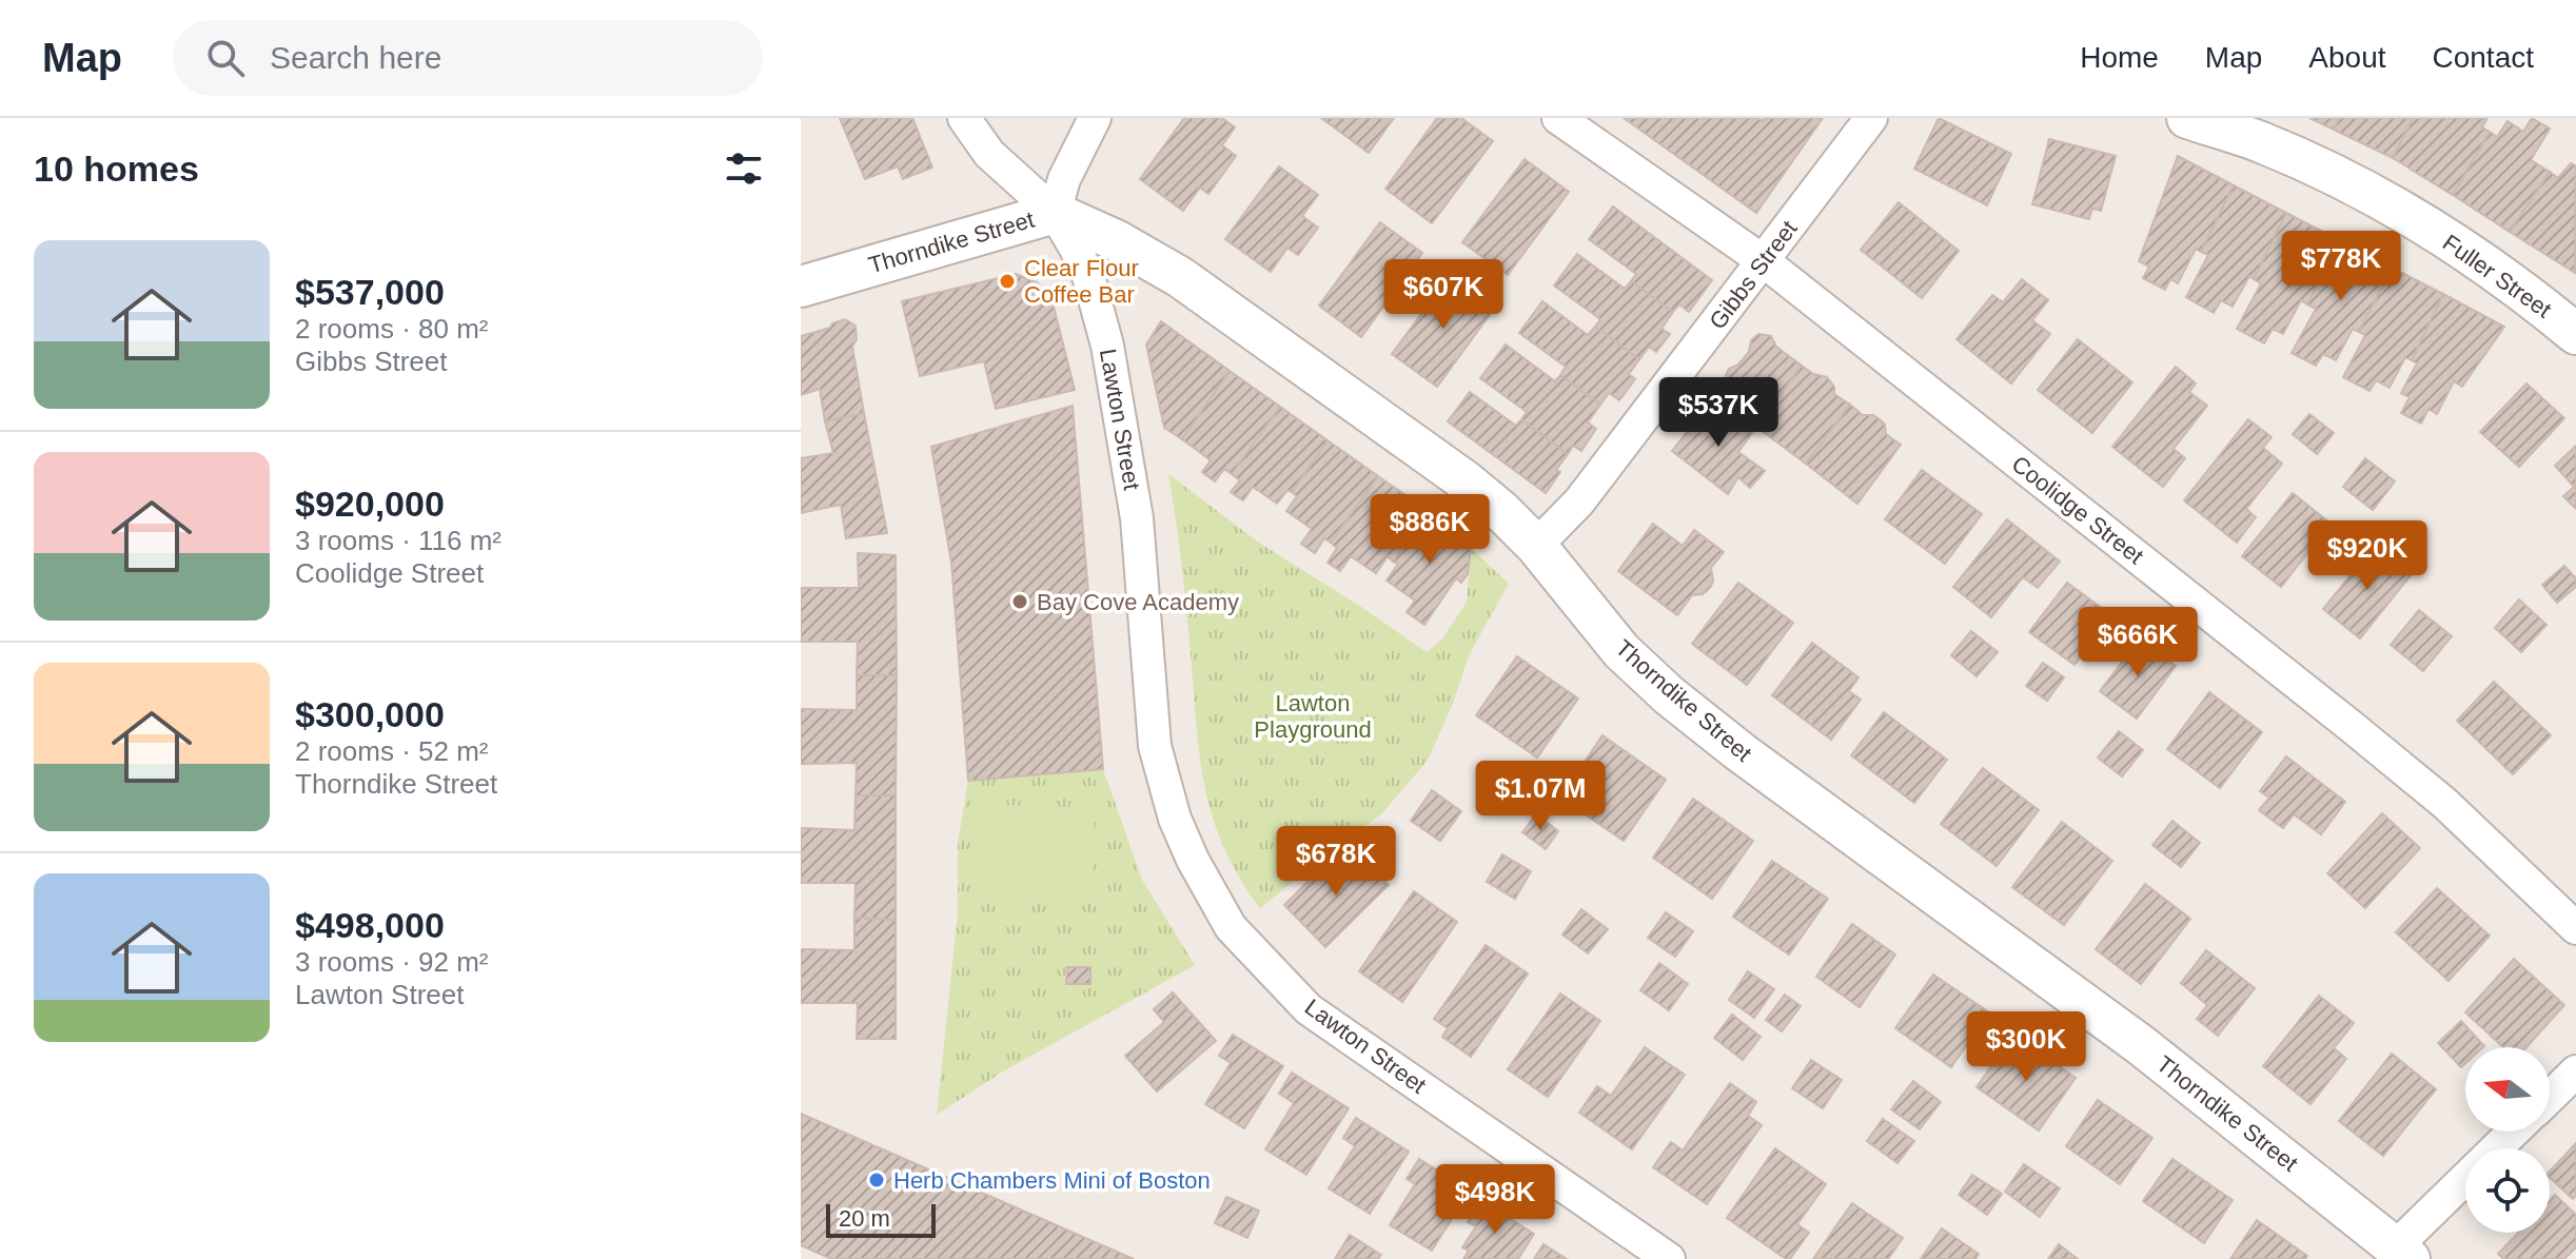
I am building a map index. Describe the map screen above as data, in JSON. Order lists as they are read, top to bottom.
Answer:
{
  "streets": {
    "street": [
      "Thorndike Street",
      "Gibbs Street",
      "Fuller Street",
      "Lawton Street",
      "Coolidge Street"
    ]
  },
  "crossings": [
    ["Thorndike Street", "Gibbs Street"],
    ["Thorndike Street", "Lawton Street"],
    ["Gibbs Street", "Coolidge Street"]
  ],
  "parks": ["Lawton Playground"],
  "places": ["Clear Flour Coffee Bar", "Bay Cove Academy", "Herb Chambers Mini of Boston"],
  "scale_bar": "20 m",
  "north": "left",
  "page": {
    "header": "Map",
    "search": "Search here",
    "nav": [
      "Home",
      "Map",
      "About",
      "Contact"
    ],
    "heading": "10 homes",
    "list": [
      {
        "name": "$537,000",
        "note": "2 rooms · 80 m² · Gibbs Street"
      },
      {
        "name": "$920,000",
        "note": "3 rooms · 116 m² · Coolidge Street"
      },
      {
        "name": "$300,000",
        "note": "2 rooms · 52 m² · Thorndike Street"
      },
      {
        "name": "$498,000",
        "note": "3 rooms · 92 m² · Lawton Street"
      }
    ],
    "price": [
      "$778K",
      "$607K",
      "$537K",
      "$886K",
      "$920K",
      "$666K",
      "$1.07M",
      "$678K",
      "$300K",
      "$498K"
    ],
    "scale": "20 m"
  }
}
